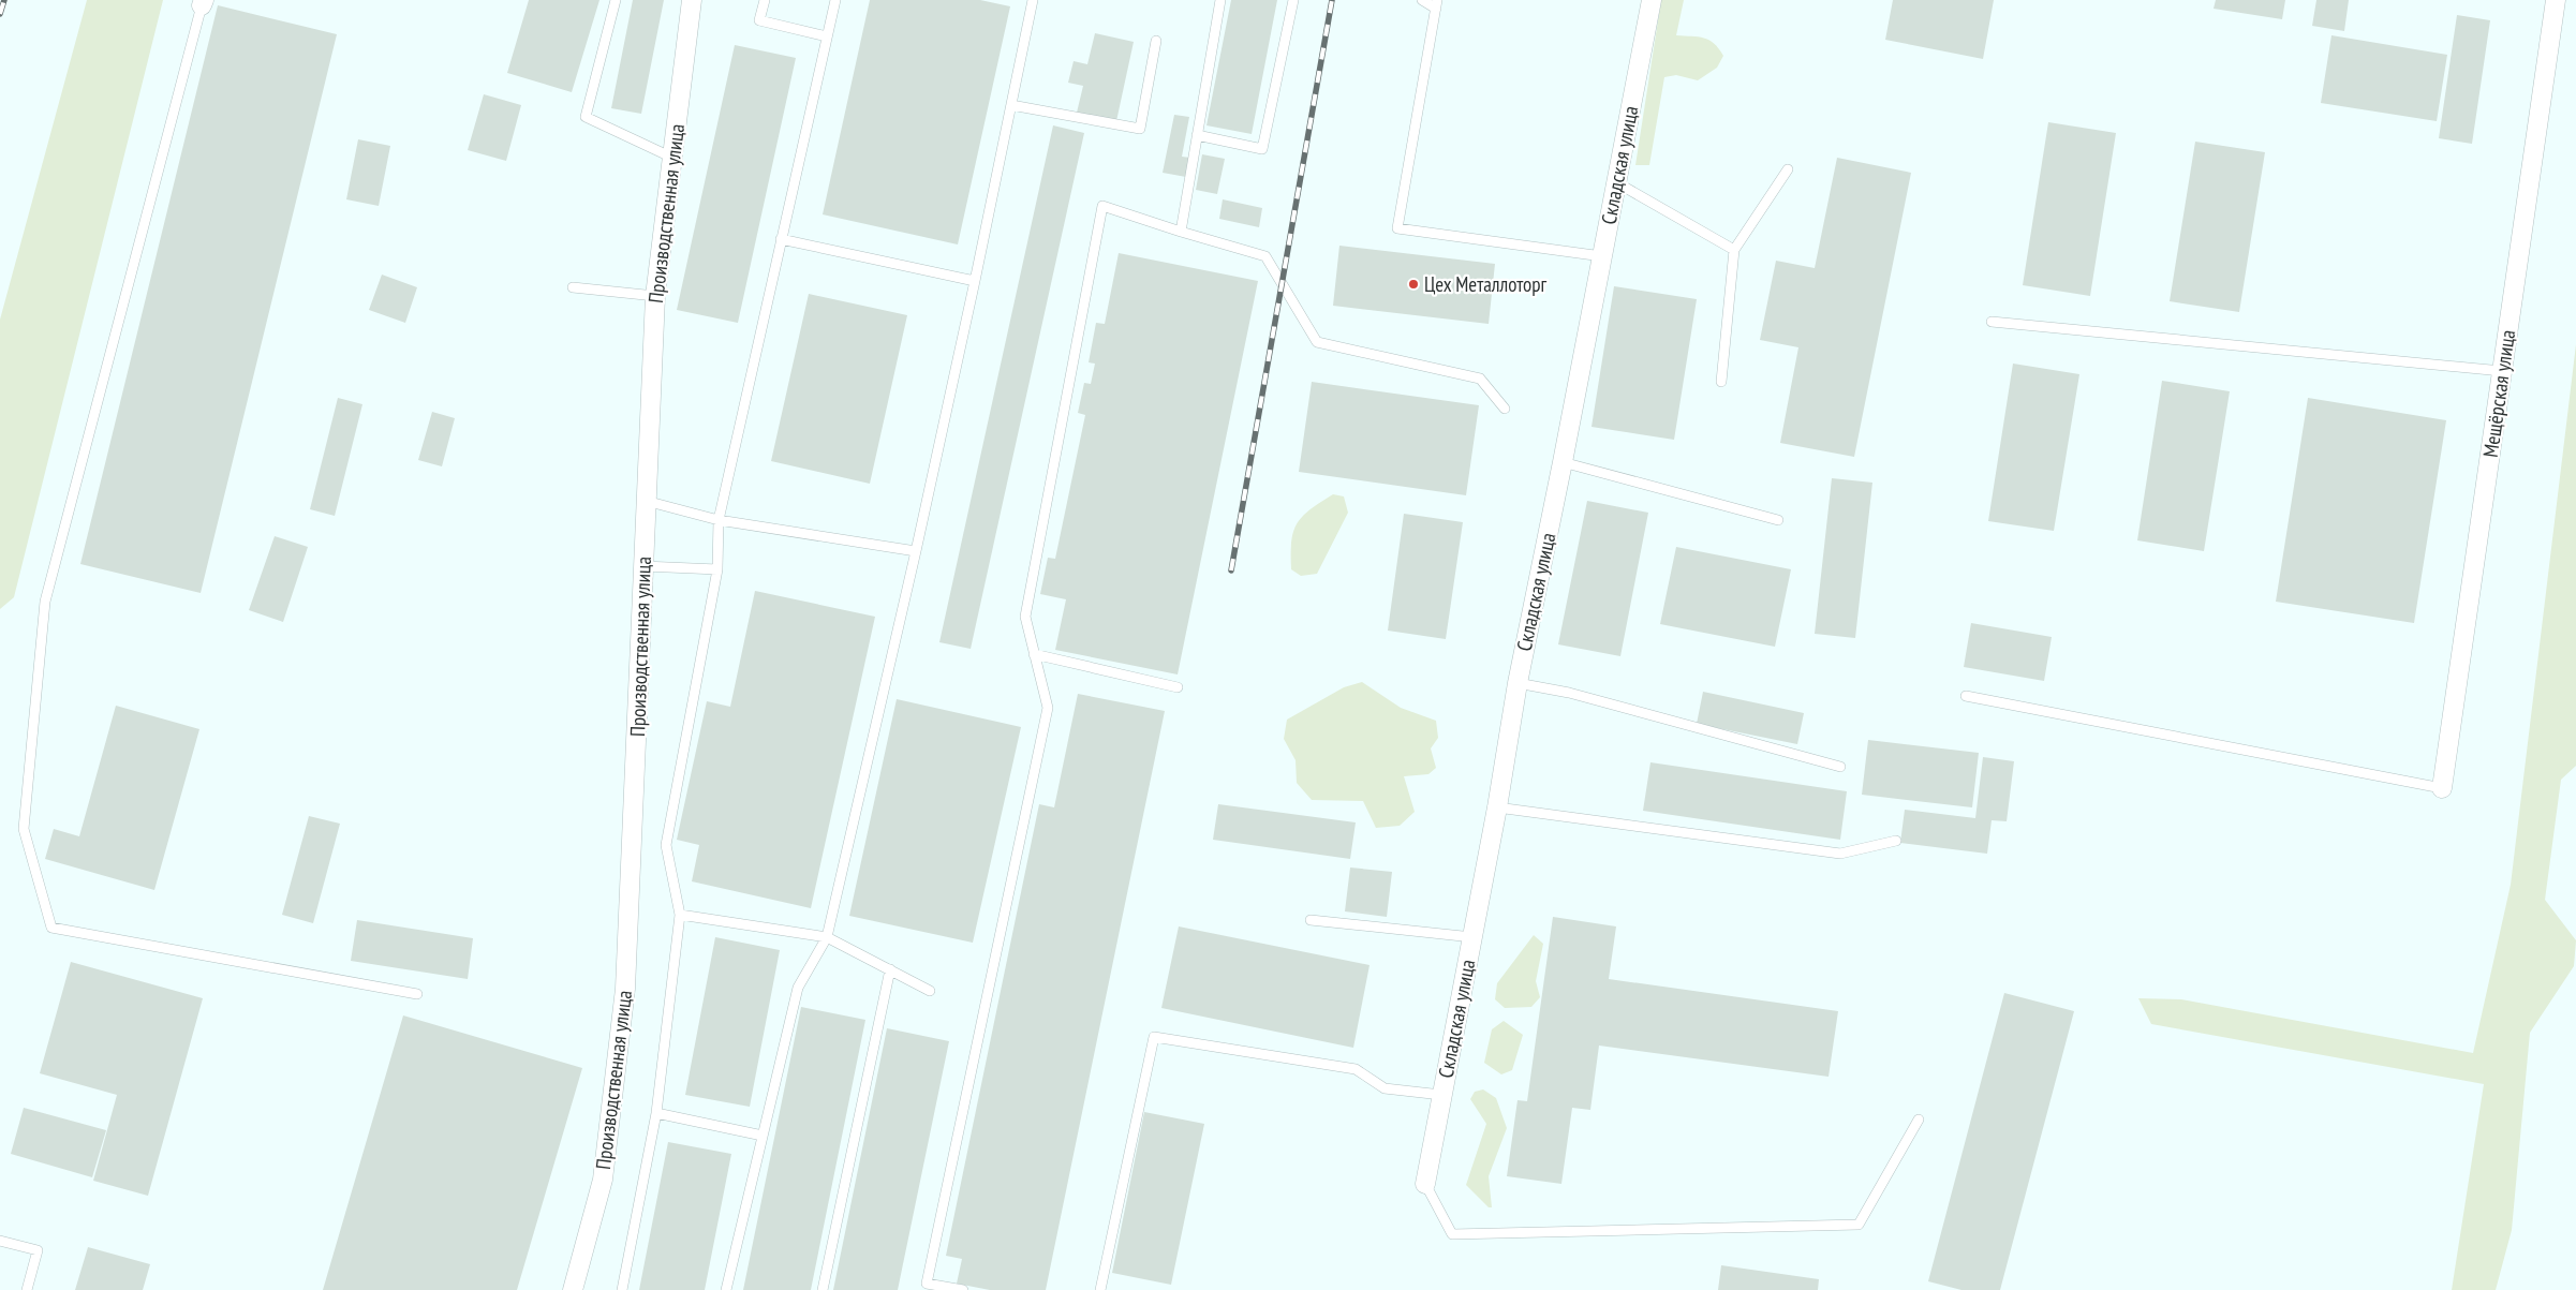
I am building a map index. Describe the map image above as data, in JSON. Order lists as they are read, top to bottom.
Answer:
{
  "streets": {
    "street": ["Складская улица", "Производственная улица", "Мещёрская улица"]
  },
  "places": ["Цех Металлоторг"]
}
